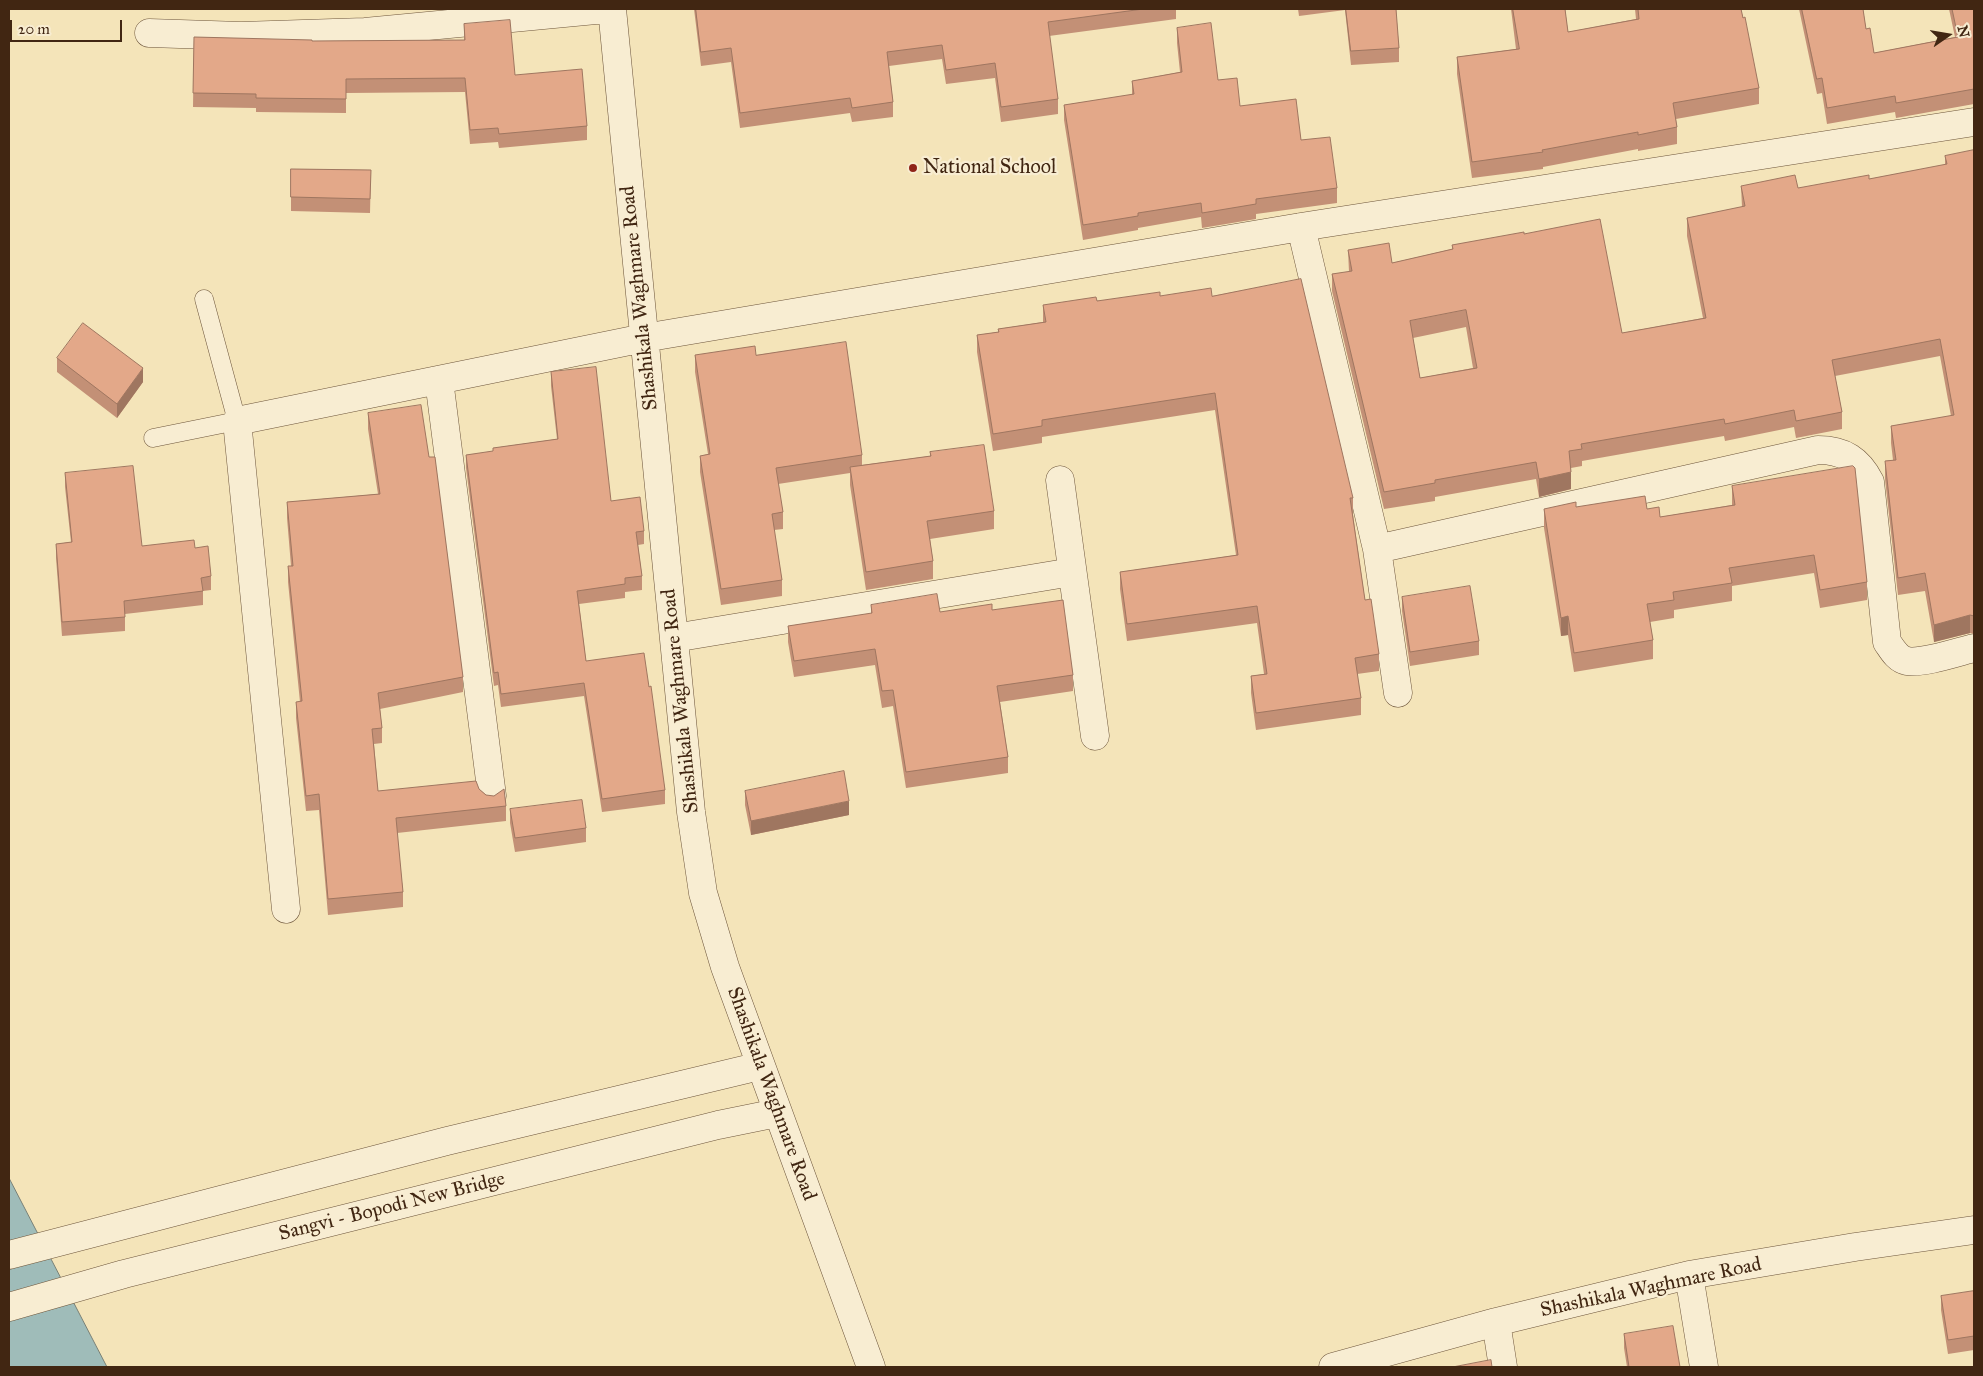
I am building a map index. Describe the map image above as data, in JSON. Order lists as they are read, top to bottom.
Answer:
{
  "streets": {
    "street": ["Shashikala Waghmare Road", "Sangvi - Bopodi New Bridge"]
  },
  "crossings": [
    ["Shashikala Waghmare Road", "Sangvi - Bopodi New Bridge"]
  ],
  "places": ["National School"],
  "scale_bar": "20 m",
  "north": "right"
}
